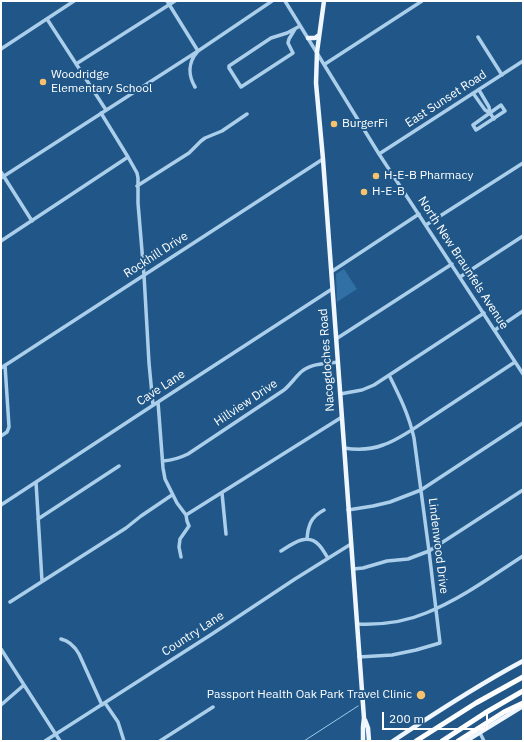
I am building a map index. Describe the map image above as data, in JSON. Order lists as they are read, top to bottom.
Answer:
{
  "streets": {
    "main road": ["Nacogdoches Road"],
    "street": [
      "East Sunset Road",
      "Rockhill Drive",
      "North New Braunfels Avenue",
      "Cave Lane",
      "Hillview Drive",
      "Lindenwood Drive",
      "Country Lane"
    ]
  },
  "crossings": [
    ["East Sunset Road", "North New Braunfels Avenue"],
    ["Rockhill Drive", "Nacogdoches Road"],
    ["North New Braunfels Avenue", "Nacogdoches Road"],
    ["Nacogdoches Road", "Cave Lane"],
    ["Nacogdoches Road", "Hillview Drive"],
    ["Nacogdoches Road", "Lindenwood Drive"],
    ["Nacogdoches Road", "Country Lane"]
  ],
  "places": [
    "Woodridge Elementary School",
    "BurgerFi",
    "H-E-B Pharmacy",
    "H-E-B",
    "Passport Health Oak Park Travel Clinic"
  ],
  "scale_bar": "200 m"
}
